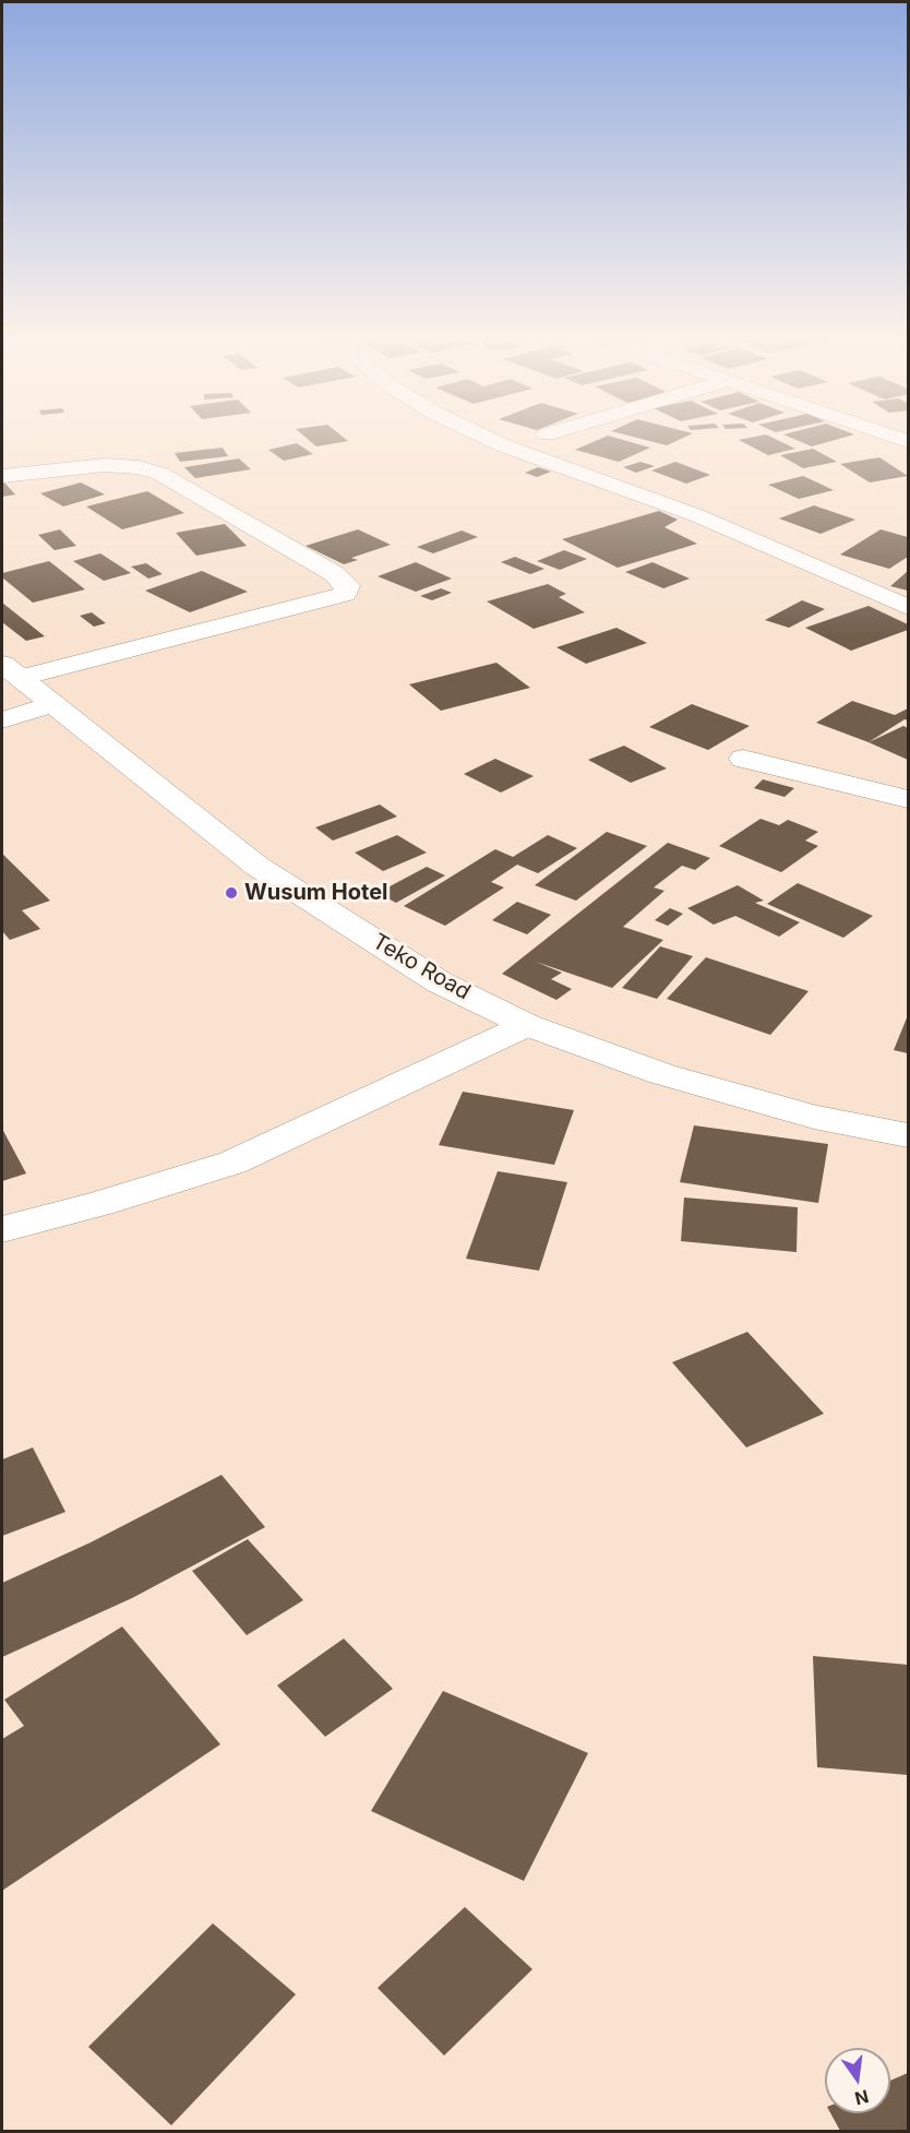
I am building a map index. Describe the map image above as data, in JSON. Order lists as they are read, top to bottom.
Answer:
{
  "streets": {
    "street": ["Teko Road"]
  },
  "places": ["Wusum Hotel"],
  "north": "bottom"
}
